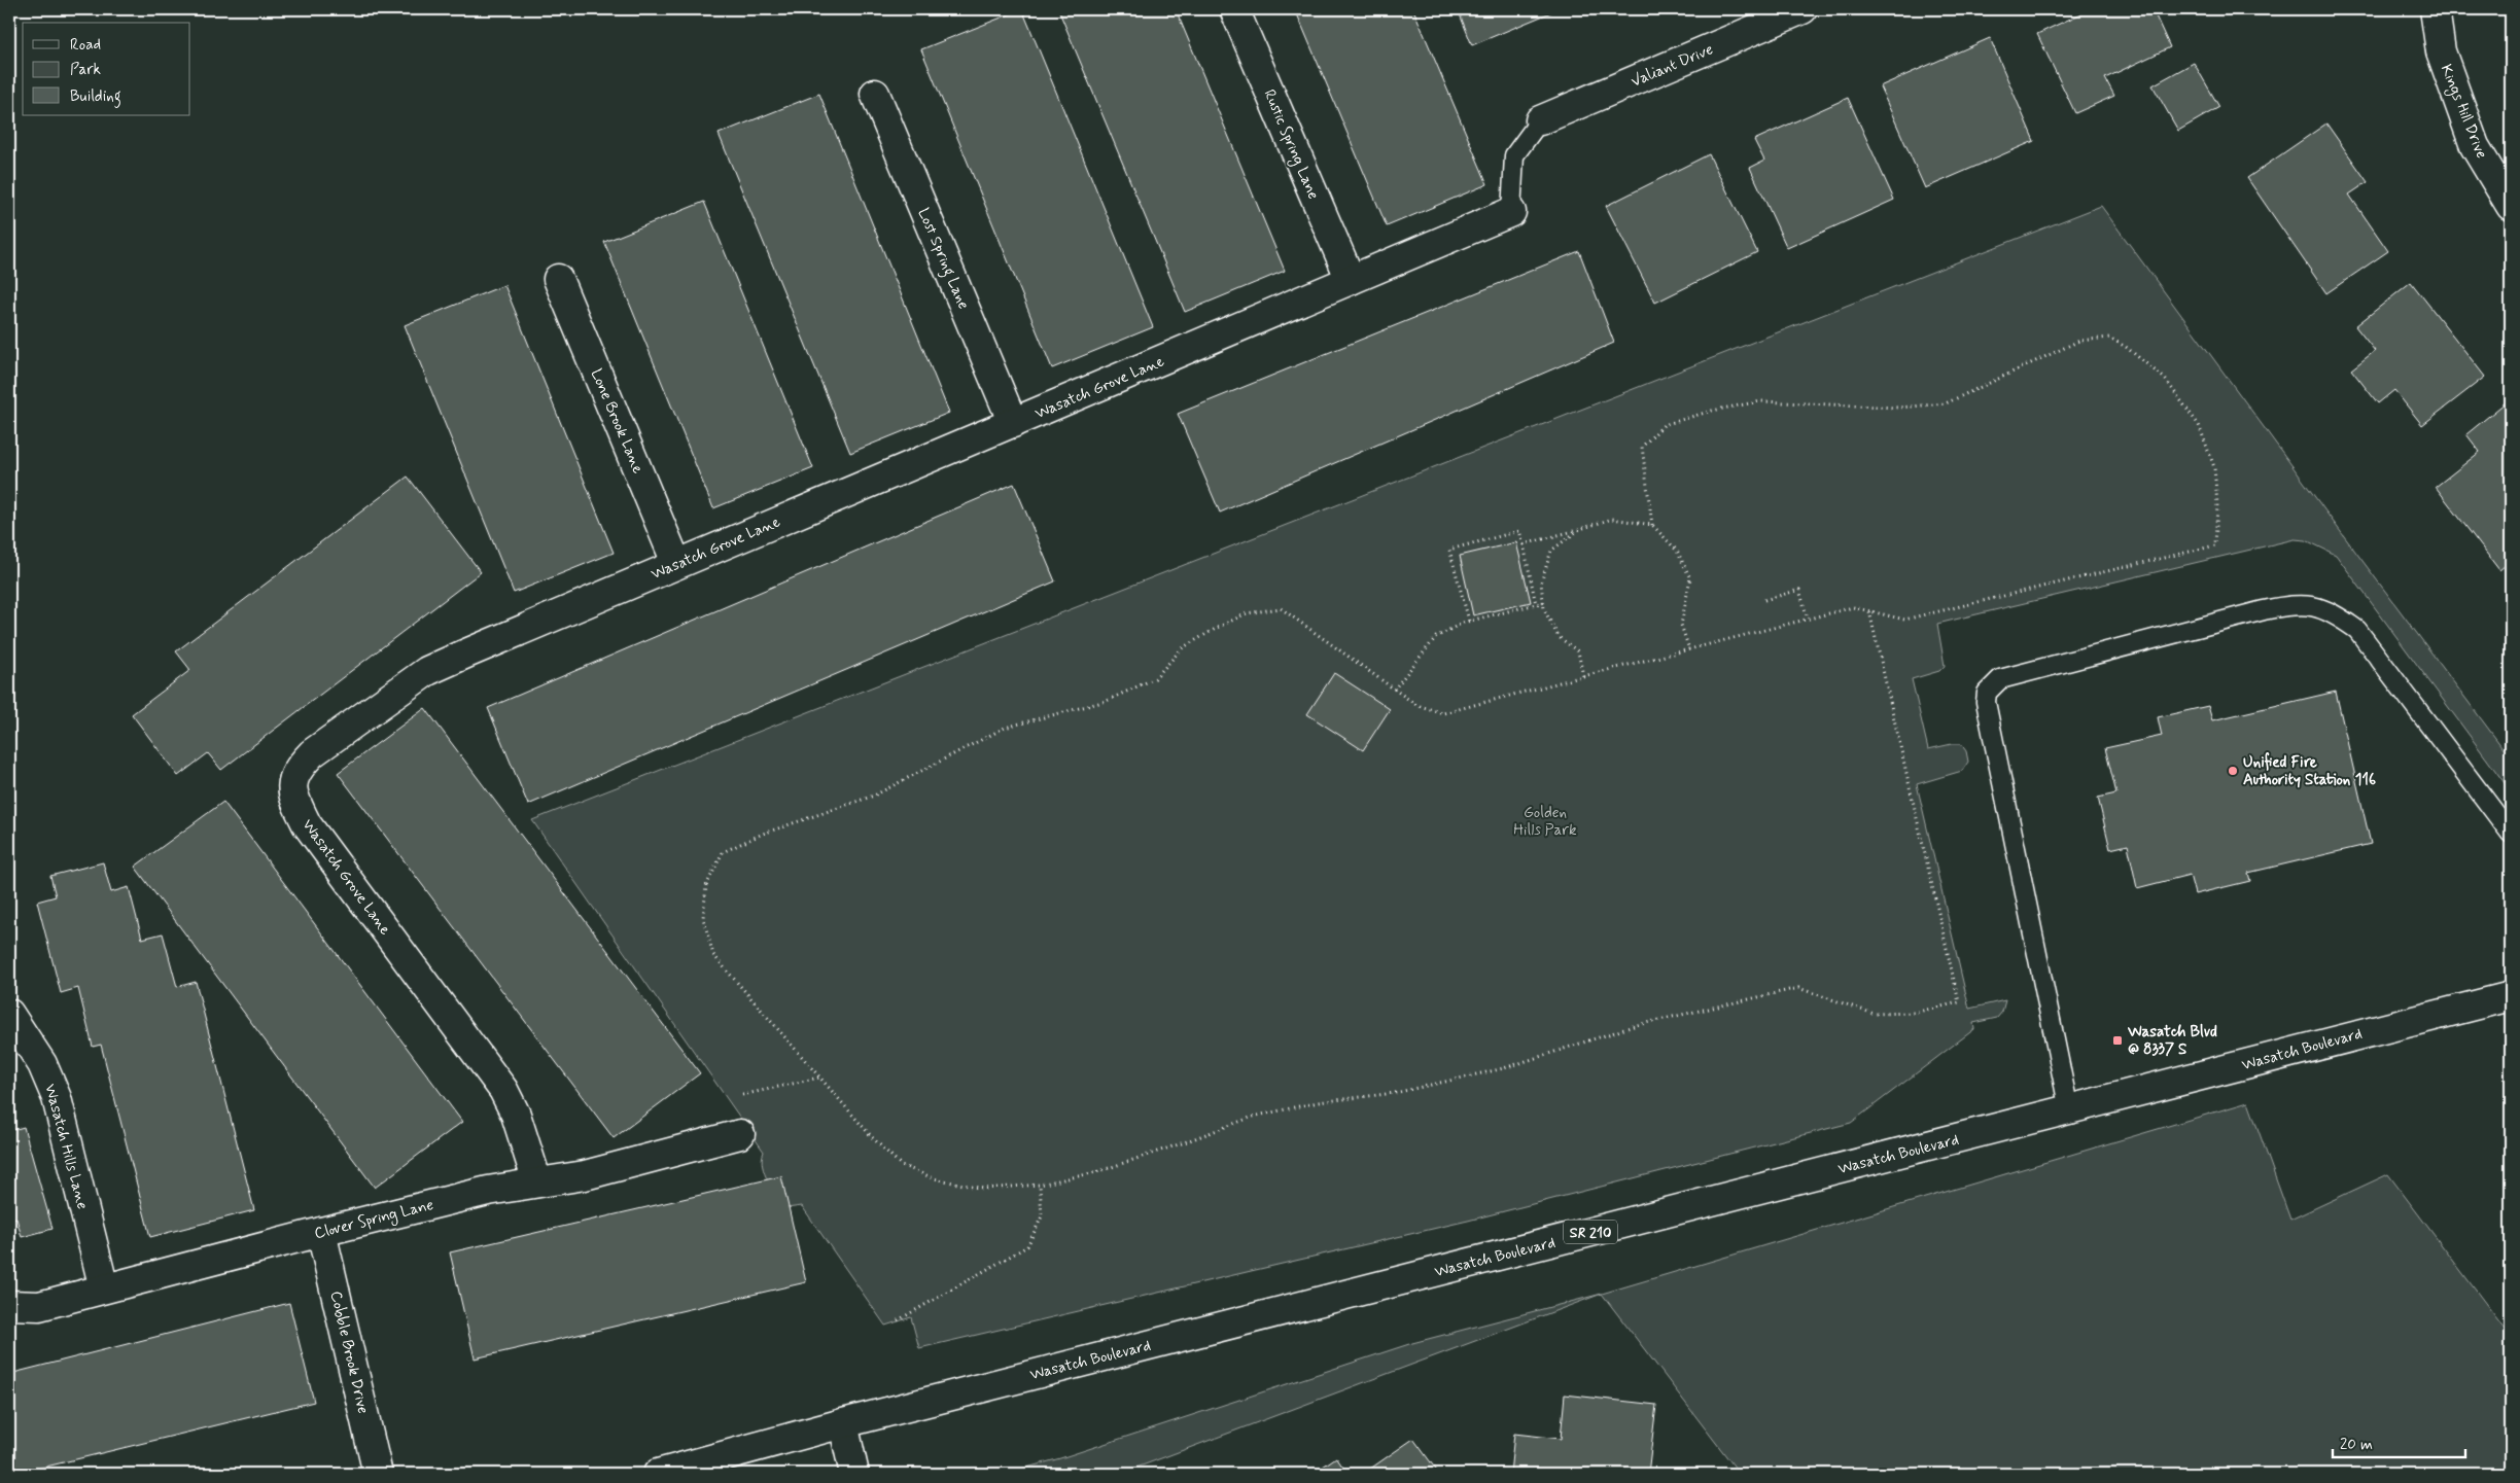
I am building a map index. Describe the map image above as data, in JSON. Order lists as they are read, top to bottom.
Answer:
{
  "streets": {
    "street": [
      "Valiant Drive",
      "Kings Hill Drive",
      "Rustic Spring Lane",
      "Lost Spring Lane",
      "Wasatch Grove Lane",
      "Lone Brook Lane",
      "Wasatch Boulevard",
      "Wasatch Hills Lane",
      "Clover Spring Lane",
      "SR 210",
      "Cobble Brook Drive"
    ]
  },
  "crossings": [
    ["Valiant Drive", "Wasatch Grove Lane"],
    ["Rustic Spring Lane", "Wasatch Grove Lane"],
    ["Lost Spring Lane", "Wasatch Grove Lane"],
    ["Wasatch Grove Lane", "Lone Brook Lane"],
    ["Wasatch Grove Lane", "Clover Spring Lane"],
    ["Wasatch Hills Lane", "Clover Spring Lane"],
    ["Clover Spring Lane", "Cobble Brook Drive"]
  ],
  "parks": ["Golden Hills Park"],
  "places": {
    "other": ["Unified Fire Authority Station 116"],
    "transit": ["Wasatch Blvd @ 8337 S"]
  },
  "legend": ["Road", "Park", "Building"],
  "scale_bar": "20 m"
}
